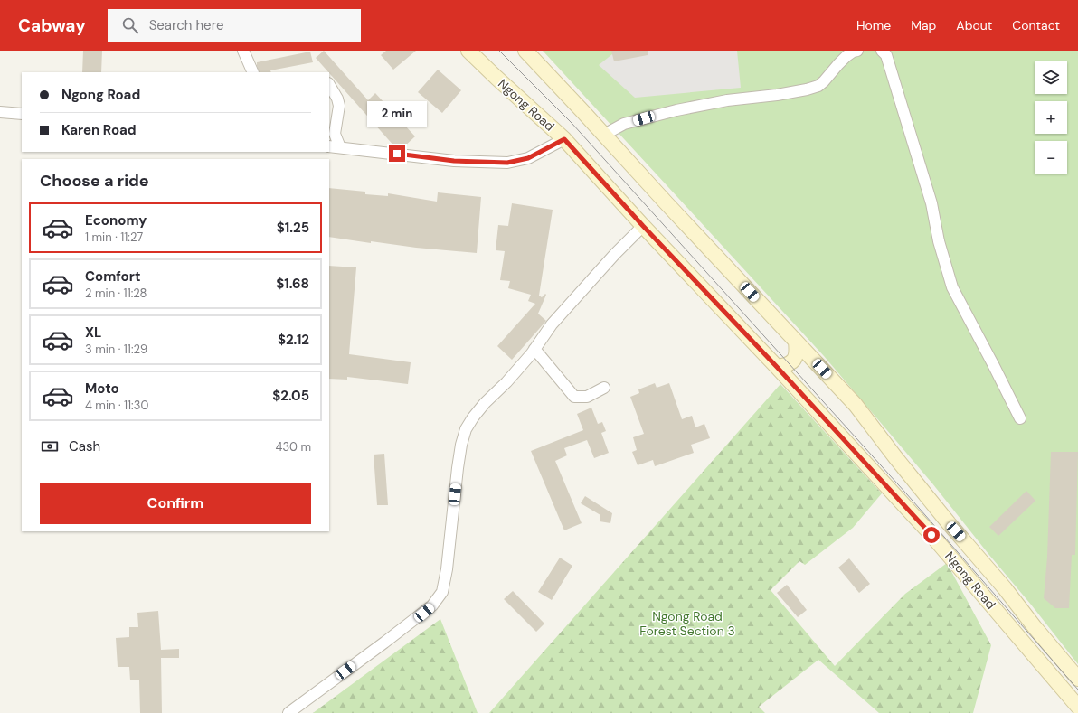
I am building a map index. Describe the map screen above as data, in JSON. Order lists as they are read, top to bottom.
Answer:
{
  "streets": {
    "main road": ["Ngong Road"]
  },
  "parks": ["Ngong Road Forest Section 3"],
  "page": {
    "header": "Cabway",
    "search": "Search here",
    "nav": [
      "Home",
      "Map",
      "About",
      "Contact"
    ],
    "map_buttons": ["+", "−"],
    "banner": ["Ngong Road", "Karen Road"],
    "bubble": "2 min",
    "heading": "Choose a ride",
    "list": [
      {
        "name": "Economy",
        "note": "1 min · 11:27",
        "value": "$1.25"
      },
      {
        "name": "Comfort",
        "note": "2 min · 11:28",
        "value": "$1.68"
      },
      {
        "name": "XL",
        "note": "3 min · 11:29",
        "value": "$2.12"
      },
      {
        "name": "Moto",
        "note": "4 min · 11:30",
        "value": "$2.05"
      }
    ],
    "pay": ["Cash", "430 m"],
    "buttons": "Confirm"
  }
}
